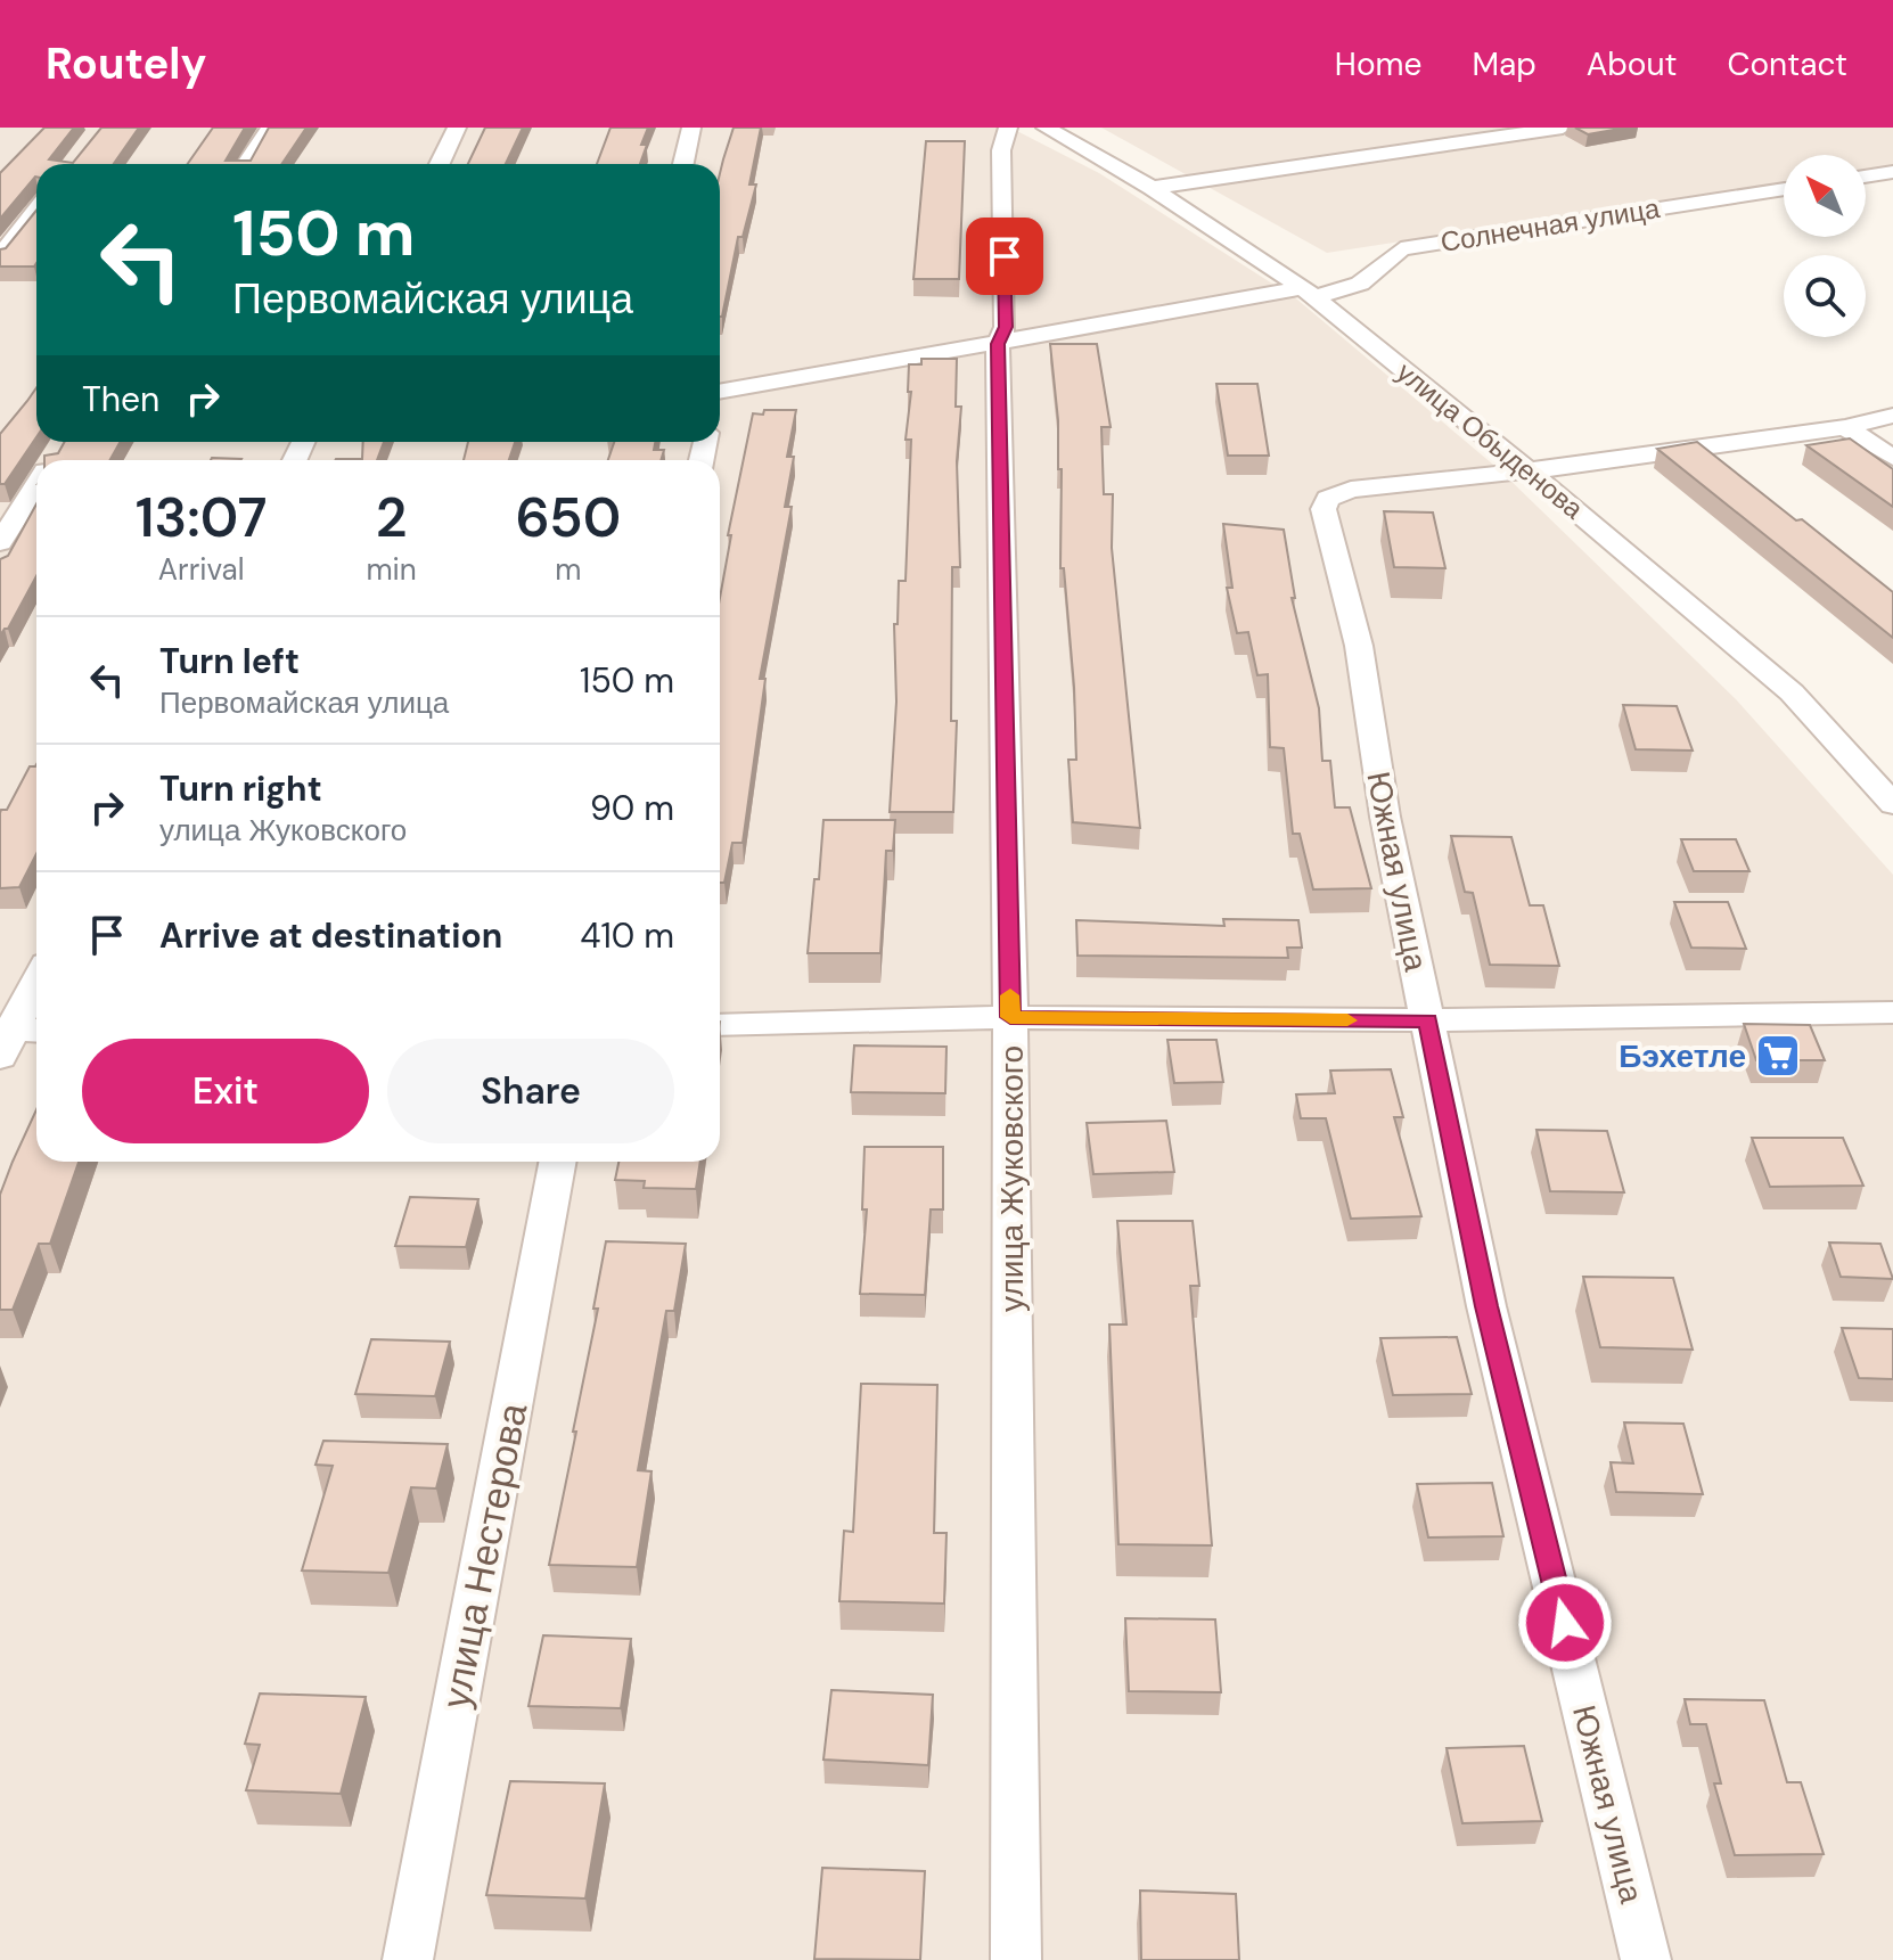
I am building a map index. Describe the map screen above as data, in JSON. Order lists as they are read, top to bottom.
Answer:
{
  "streets": {
    "street": [
      "Солнечная улица",
      "улица Обыденова",
      "Южная улица",
      "улица Жуковского",
      "улица Нестерова"
    ]
  },
  "crossings": [
    ["Солнечная улица", "улица Обыденова"],
    ["Солнечная улица", "улица Жуковского"],
    ["улица Обыденова", "Южная улица"]
  ],
  "places": {
    "supermarket": ["Бэхетле"]
  },
  "north": "top left",
  "page": {
    "header": "Routely",
    "nav": [
      "Home",
      "Map",
      "About",
      "Contact"
    ],
    "turn": ["150 m", "Первомайская улица"],
    "then": "Then",
    "eta": [
      "13:07",
      "Arrival",
      "2",
      "min",
      "650",
      "m"
    ],
    "list": [
      {
        "name": "Turn left",
        "note": "Первомайская улица",
        "value": "150 m"
      },
      {
        "name": "Turn right",
        "note": "улица Жуковского",
        "value": "90 m"
      },
      {
        "name": "Arrive at destination",
        "value": "410 m"
      }
    ],
    "buttons": ["Exit", "Share"]
  }
}
